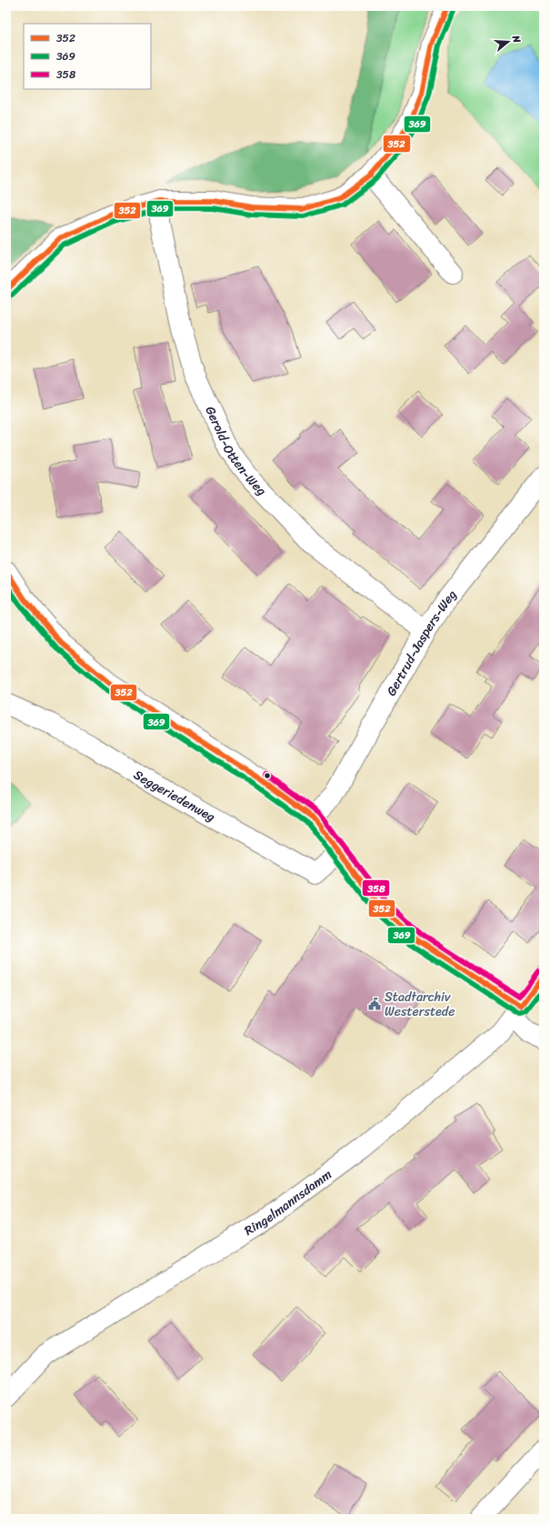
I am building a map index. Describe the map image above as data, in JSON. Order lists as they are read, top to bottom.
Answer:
{
  "streets": {
    "street": [
      "Gerold-Otten-Weg",
      "Gertrud-Jaspers-Weg",
      "Seggeriedenweg",
      "Ringelmannsdamm"
    ]
  },
  "crossings": [
    ["Gerold-Otten-Weg", "Gertrud-Jaspers-Weg"]
  ],
  "places": {
    "public building": ["Stadtarchiv Westerstede"]
  },
  "lines": ["transit line 352", "transit line 369", "transit line 358"],
  "legend": ["352", "369", "358"],
  "north": "right"
}
